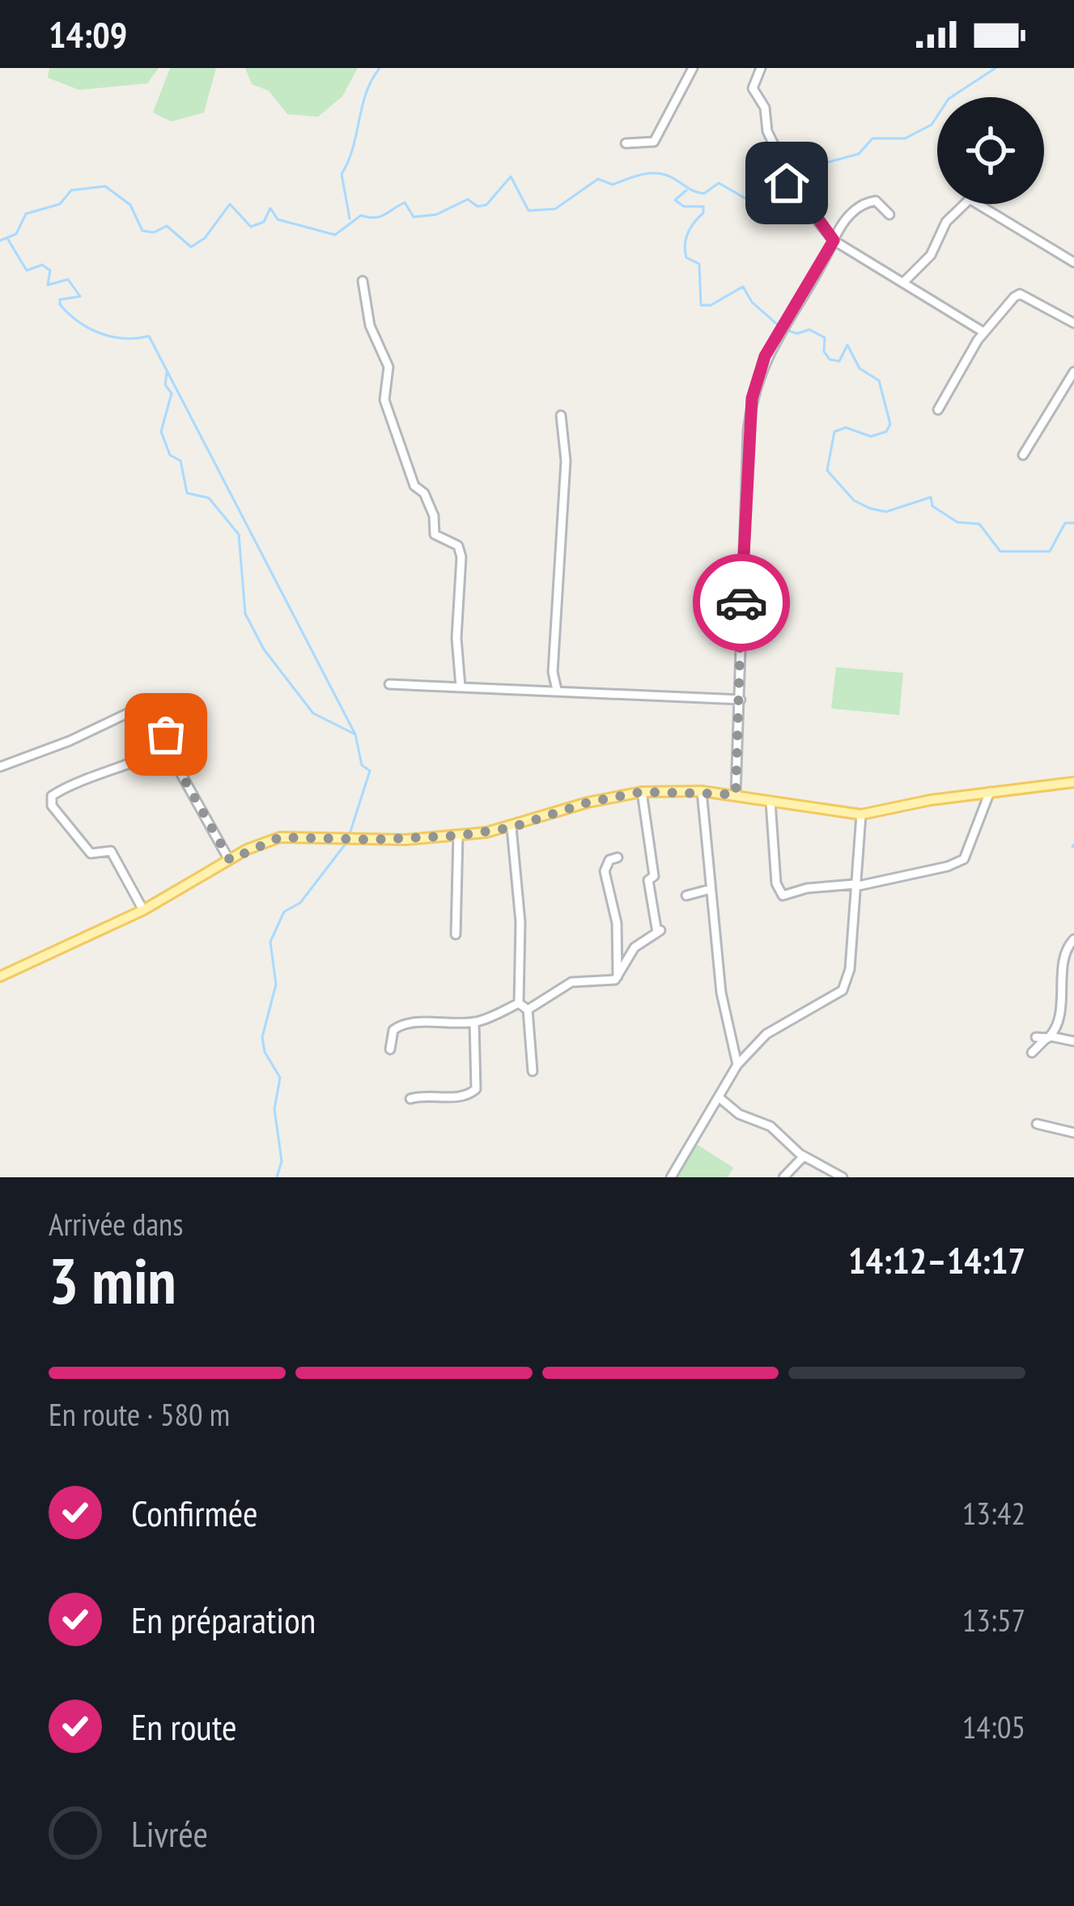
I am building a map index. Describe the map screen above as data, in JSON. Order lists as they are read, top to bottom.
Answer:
{
  "page": {
    "status": "14:09",
    "heading": ["3 min", "Arrivée dans", "14:12–14:17"],
    "bar": "En route · 580 m",
    "list": [
      ["Confirmée", "13:42"],
      ["En préparation", "13:57"],
      ["En route", "14:05"],
      "Livrée"
    ]
  }
}
